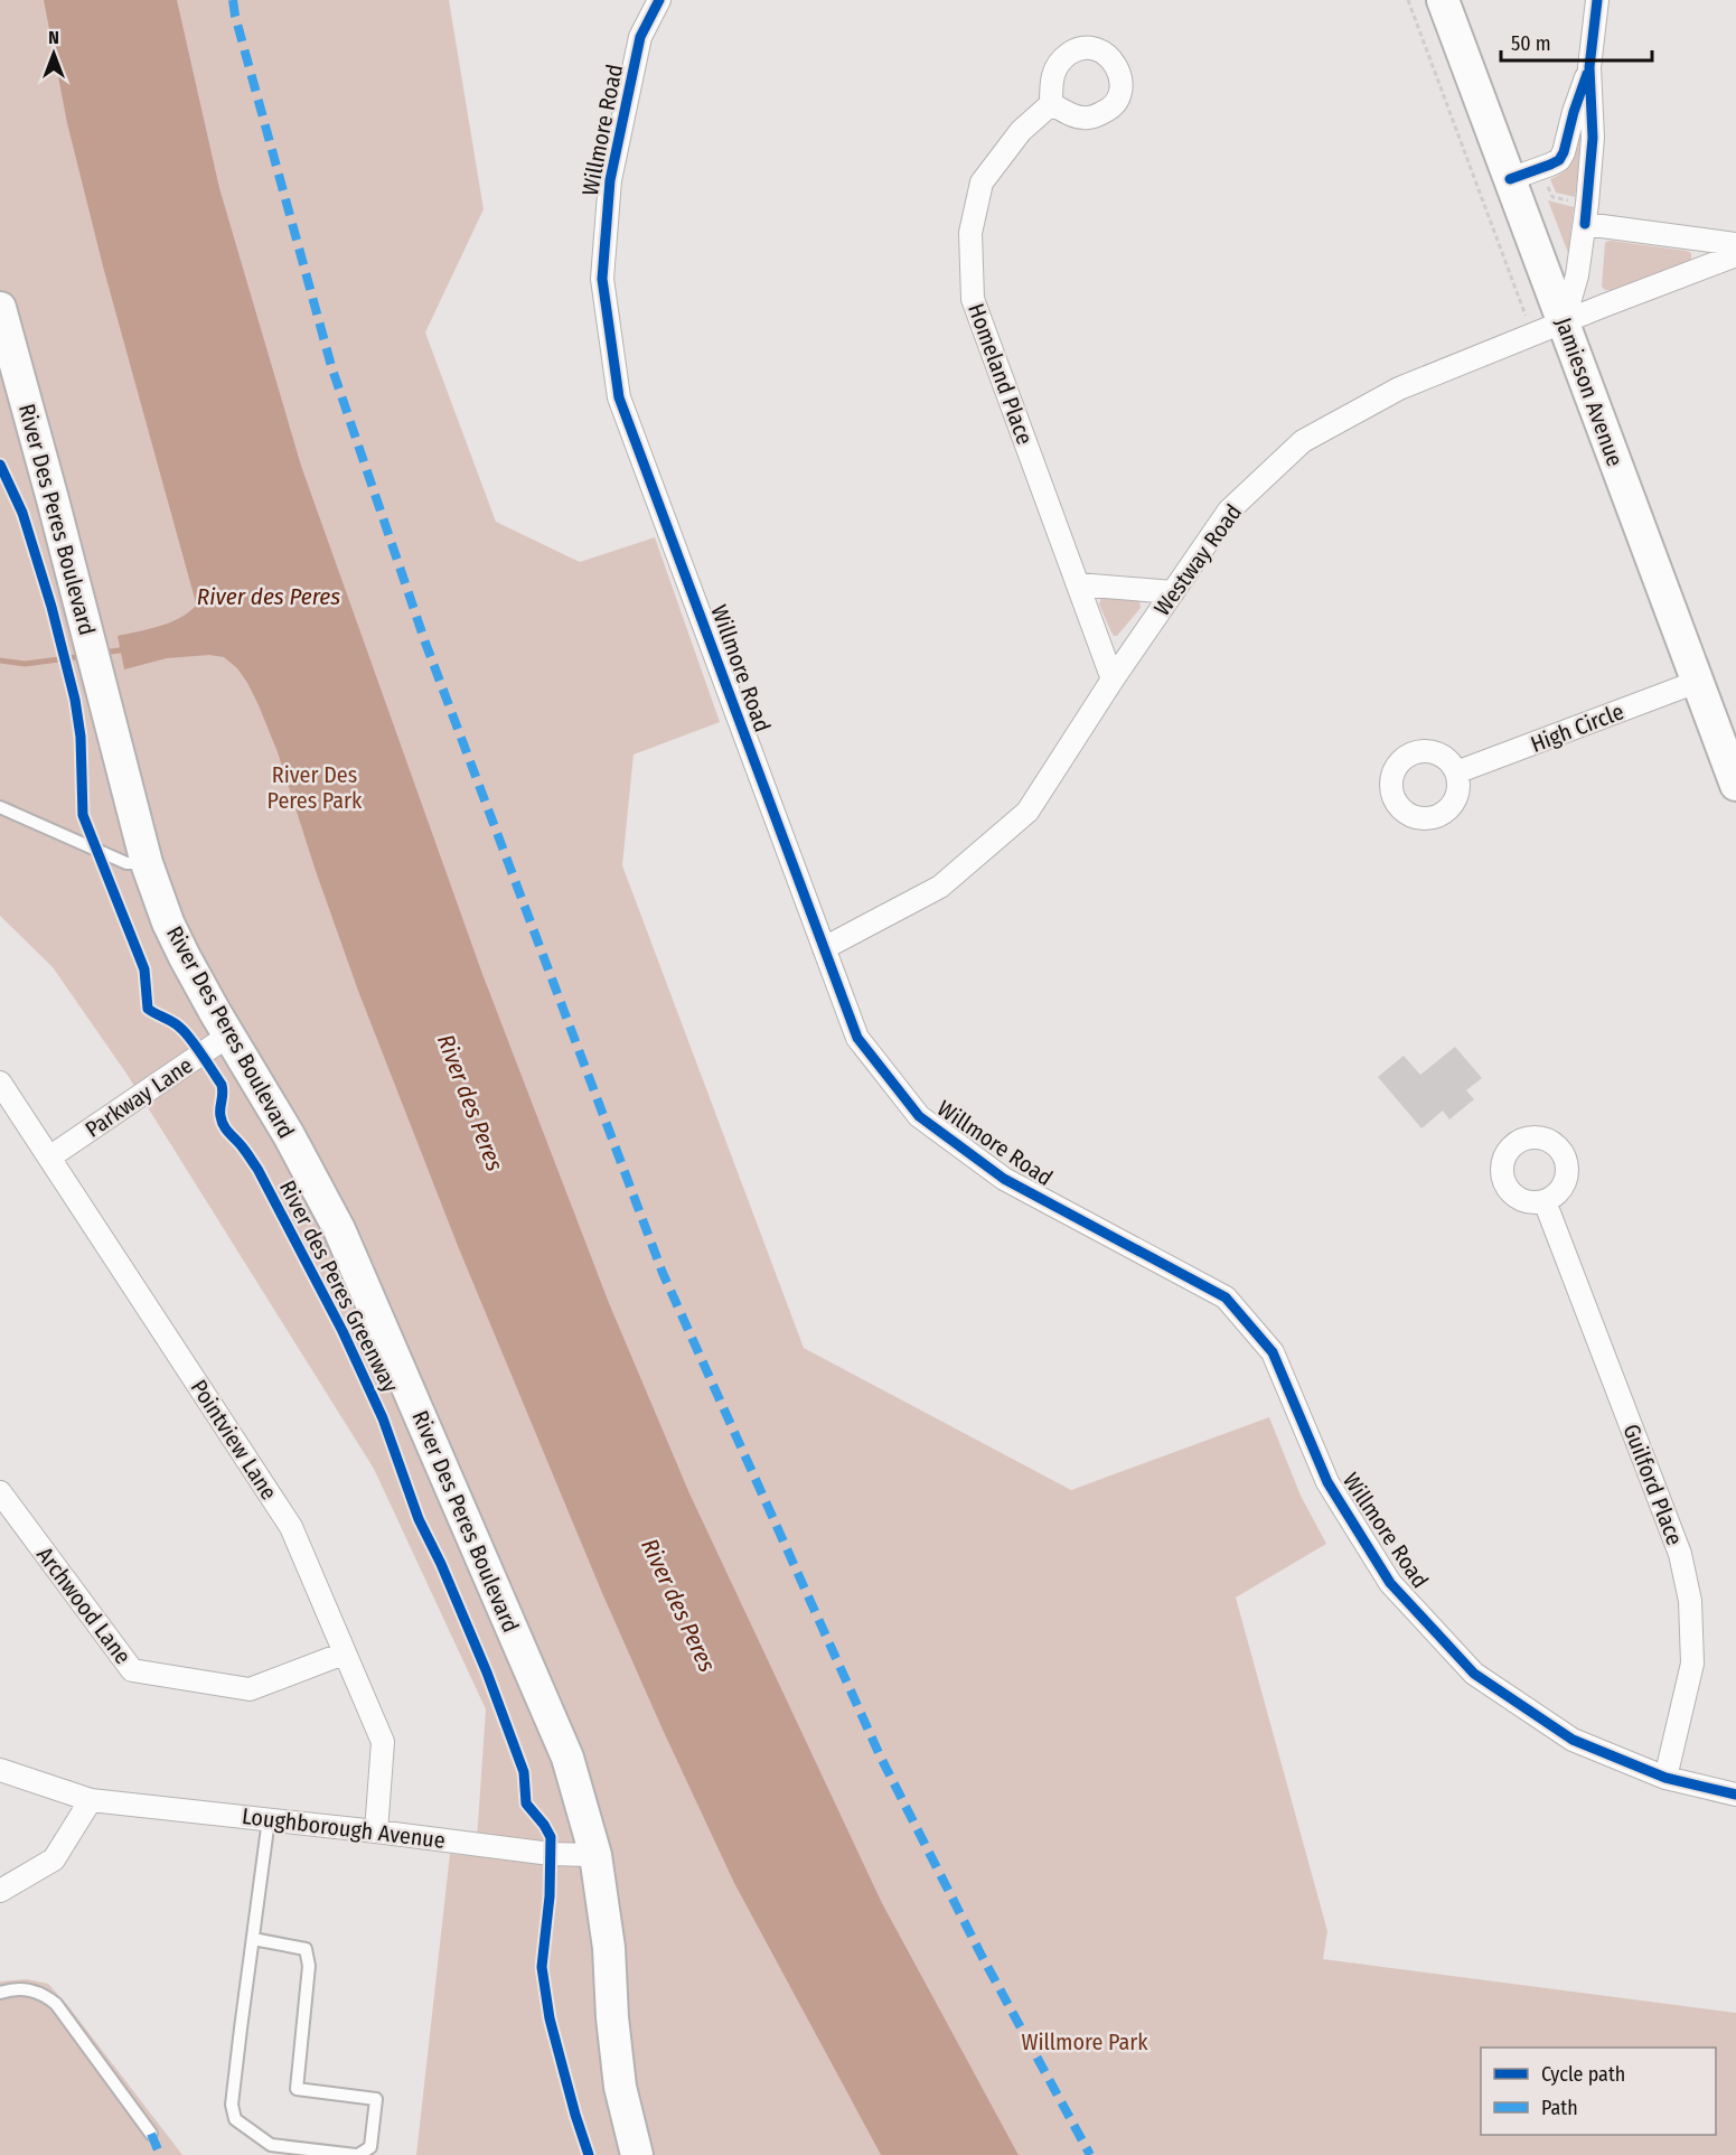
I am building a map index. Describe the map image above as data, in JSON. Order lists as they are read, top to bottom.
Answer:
{
  "streets": {
    "main road": ["Jamieson Avenue", "River Des Peres Boulevard"],
    "street": [
      "Willmore Road",
      "Homeland Place",
      "Westway Road",
      "High Circle",
      "Parkway Lane",
      "Pointview Lane",
      "Guilford Place",
      "Archwood Lane",
      "Loughborough Avenue"
    ],
    "cycle path": ["River des Peres Greenway"]
  },
  "crossings": [
    ["Willmore Road", "Westway Road"],
    ["Willmore Road", "Guilford Place"],
    ["Homeland Place", "Westway Road"],
    ["Jamieson Avenue", "Westway Road"],
    ["Jamieson Avenue", "High Circle"],
    ["River Des Peres Boulevard", "Parkway Lane"],
    ["River Des Peres Boulevard", "Loughborough Avenue"],
    ["Parkway Lane", "Pointview Lane"],
    ["Pointview Lane", "Archwood Lane"],
    ["Pointview Lane", "Loughborough Avenue"]
  ],
  "water": ["River des Peres"],
  "parks": ["River Des Peres Park", "Willmore Park"],
  "legend": ["Cycle path", "Path"],
  "scale_bar": "50 m",
  "north": "top"
}
